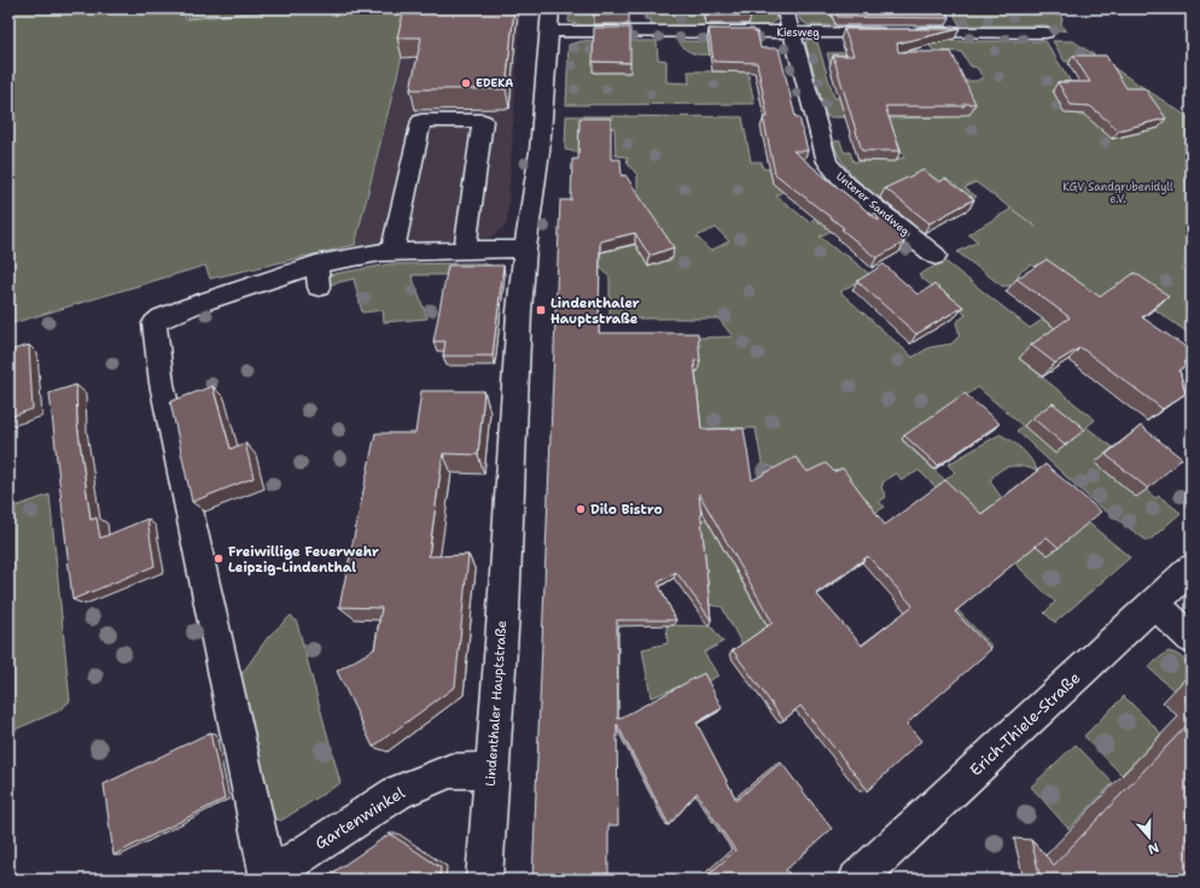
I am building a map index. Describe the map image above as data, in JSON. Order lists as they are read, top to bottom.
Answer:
{
  "streets": {
    "street": [
      "Kiesweg",
      "Unterer Sandweg",
      "Lindenthaler Hauptstraße",
      "Erich-Thiele-Straße",
      "Gartenwinkel"
    ]
  },
  "crossings": [
    ["Kiesweg", "Unterer Sandweg"],
    ["Kiesweg", "Lindenthaler Hauptstraße"],
    ["Lindenthaler Hauptstraße", "Gartenwinkel"]
  ],
  "parks": ["KGV Sandgrubenidyll e.V."],
  "places": {
    "other": ["EDEKA", "Dilo Bistro", "Freiwillige Feuerwehr Leipzig-Lindenthal"],
    "transit": ["Lindenthaler Hauptstraße"]
  },
  "north": "bottom"
}
